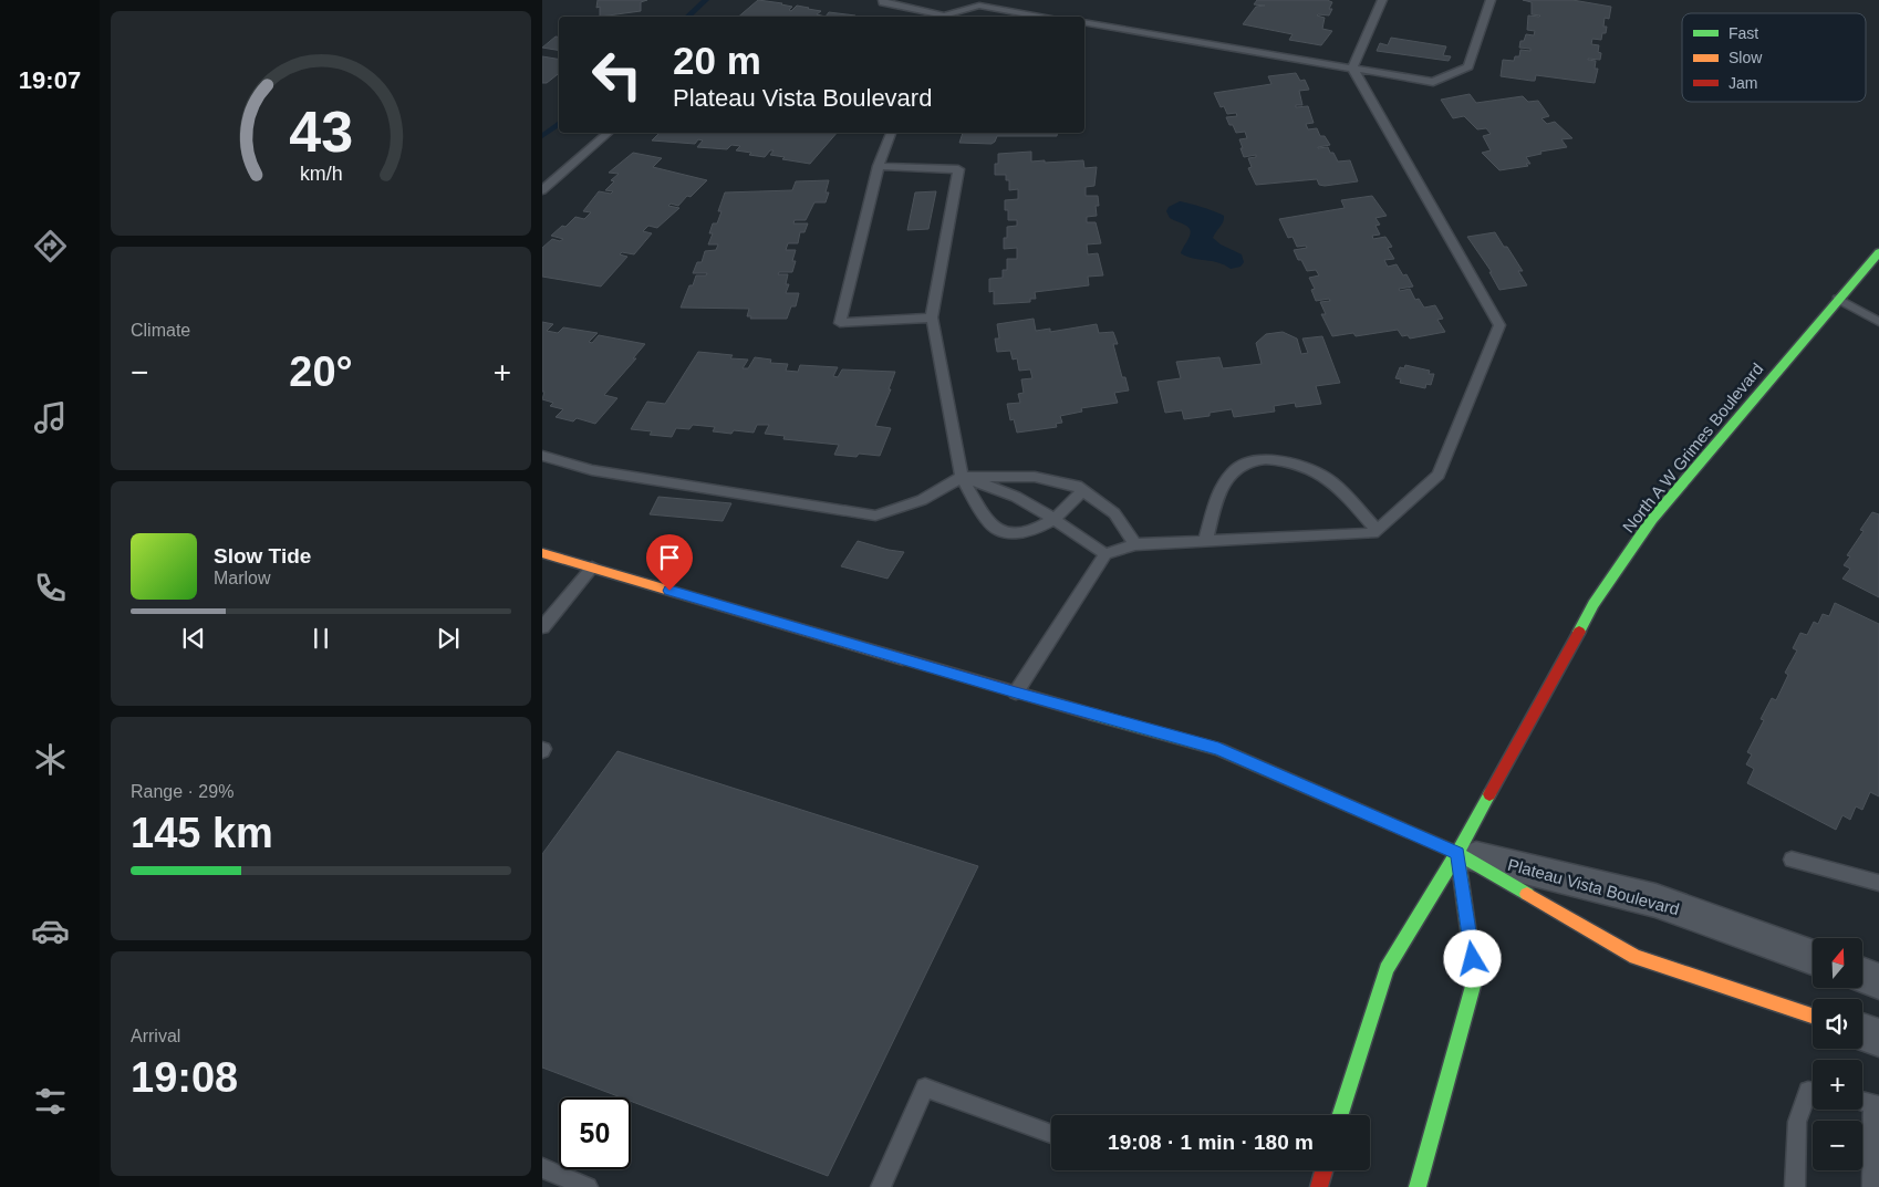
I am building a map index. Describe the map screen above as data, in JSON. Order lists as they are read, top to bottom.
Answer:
{
  "streets": {
    "main road": ["North A W Grimes Boulevard", "Plateau Vista Boulevard"]
  },
  "crossings": [
    ["North A W Grimes Boulevard", "Plateau Vista Boulevard"]
  ],
  "legend": ["Fast", "Slow", "Jam"],
  "north": "top",
  "page": {
    "tabs": "19:07",
    "turn": ["20 m", "Plateau Vista Boulevard"],
    "tile": [
      "Climate",
      ["Range · 29%", "145 km"],
      ["Arrival", "19:08"]
    ],
    "heat": ["−", "20°", "+"],
    "song": ["Slow Tide", "Marlow"],
    "map_buttons": ["+", "−"],
    "limit": "50",
    "trip": "19:08 · 1 min · 180 m",
    "gauge": ["43", "km/h"]
  }
}
